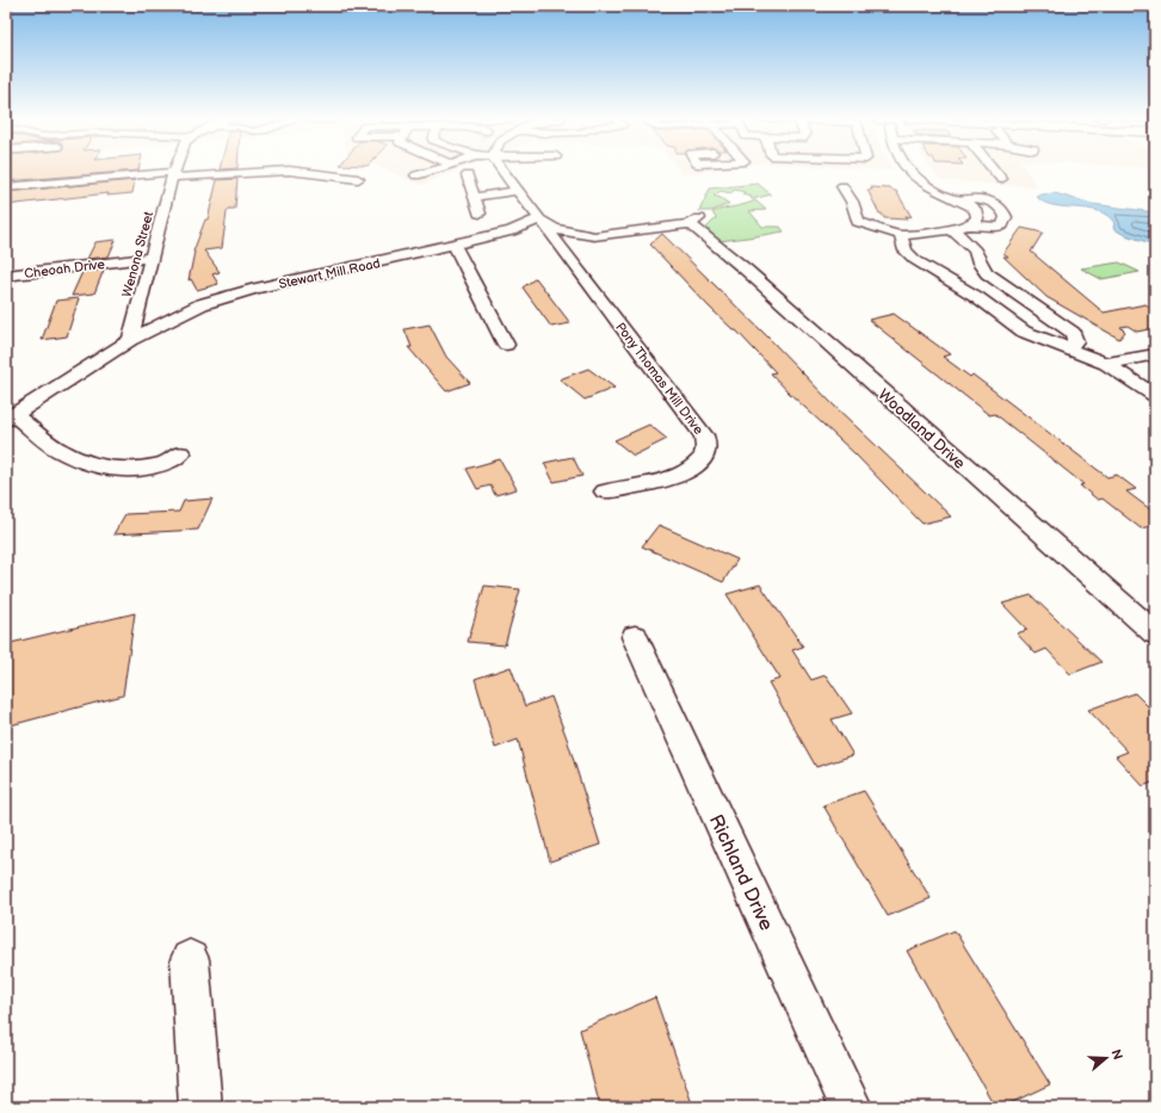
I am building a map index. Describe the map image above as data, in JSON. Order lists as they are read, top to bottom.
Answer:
{
  "streets": {
    "street": [
      "Wenona Street",
      "Cheoah Drive",
      "Stewart Mill Road",
      "Pony Thomas Mill Drive",
      "Woodland Drive",
      "Richland Drive"
    ]
  },
  "crossings": [
    ["Wenona Street", "Cheoah Drive"],
    ["Wenona Street", "Stewart Mill Road"],
    ["Stewart Mill Road", "Pony Thomas Mill Drive"],
    ["Stewart Mill Road", "Woodland Drive"],
    ["Pony Thomas Mill Drive", "Woodland Drive"]
  ],
  "north": "right"
}
